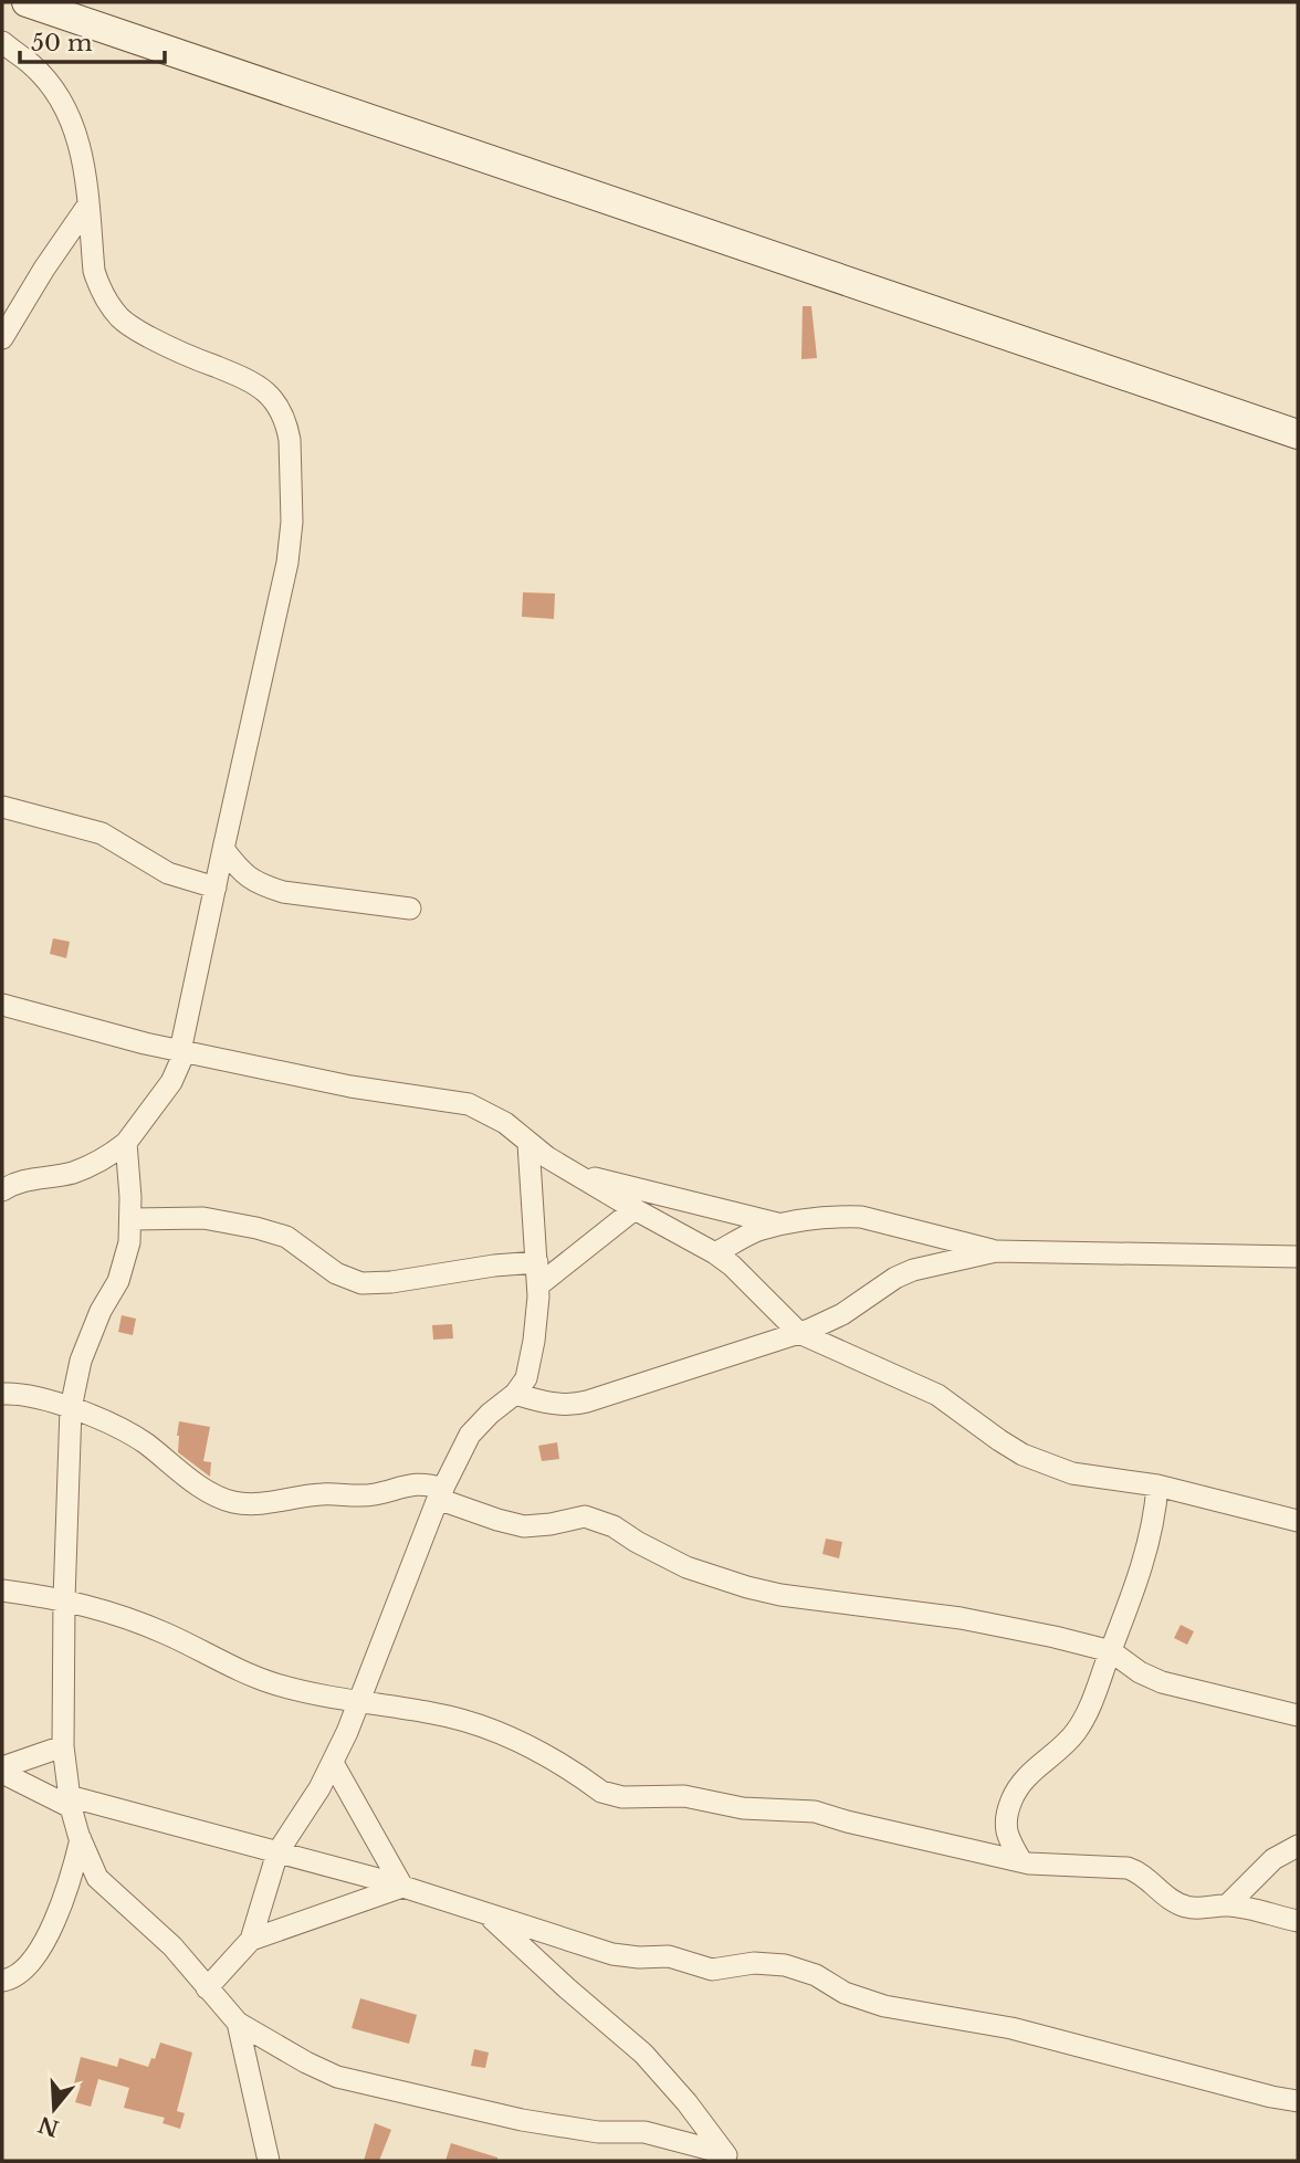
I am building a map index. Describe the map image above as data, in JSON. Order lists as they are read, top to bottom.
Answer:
{
  "scale_bar": "50 m",
  "north": "bottom"
}
